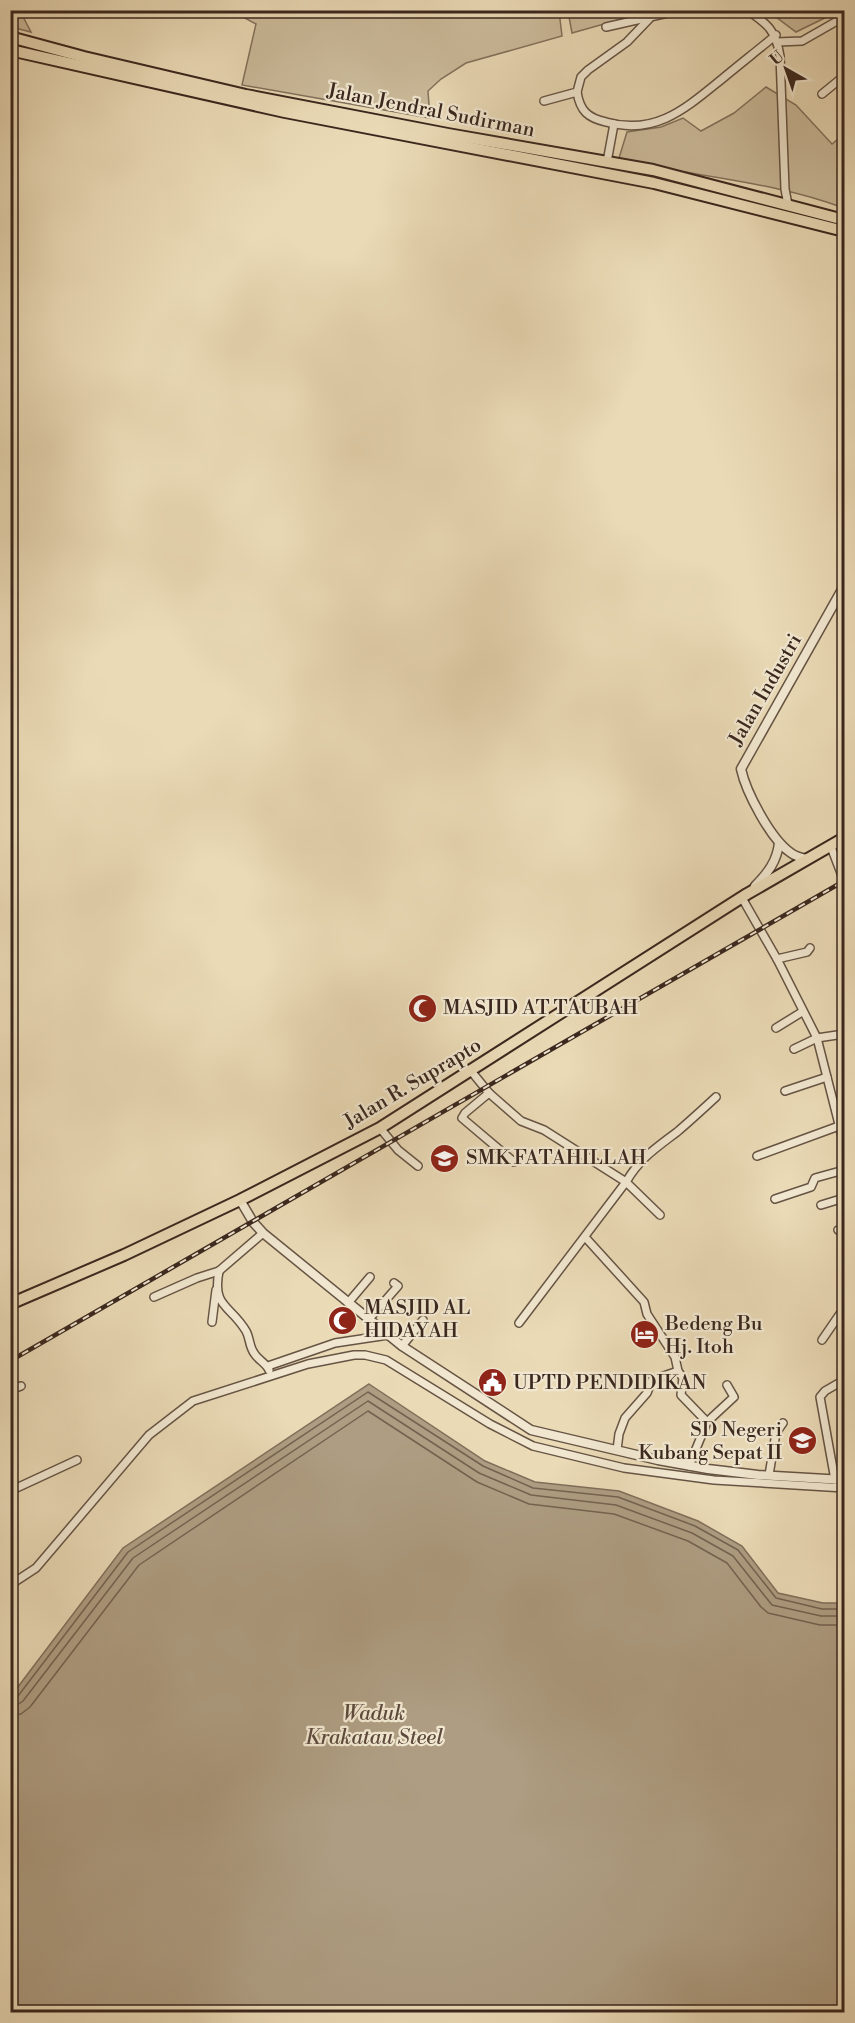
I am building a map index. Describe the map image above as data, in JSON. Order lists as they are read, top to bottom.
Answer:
{
  "streets": {
    "highway": ["Jalan Jendral Sudirman", "Jalan R. Suprapto"],
    "street": ["Jalan Industri"]
  },
  "crossings": [
    ["Jalan Industri", "Jalan R. Suprapto"]
  ],
  "water": ["Waduk Krakatau Steel"],
  "places": {
    "mosque": ["MASJID AT TAUBAH", "MASJID AL HIDAYAH"],
    "school or university": ["SMK FATAHILLAH", "SD Negeri Kubang Sepat II"],
    "hotel": ["Bedeng Bu Hj. Itoh"],
    "public building": ["UPTD PENDIDIKAN"]
  },
  "north": "top left"
}
